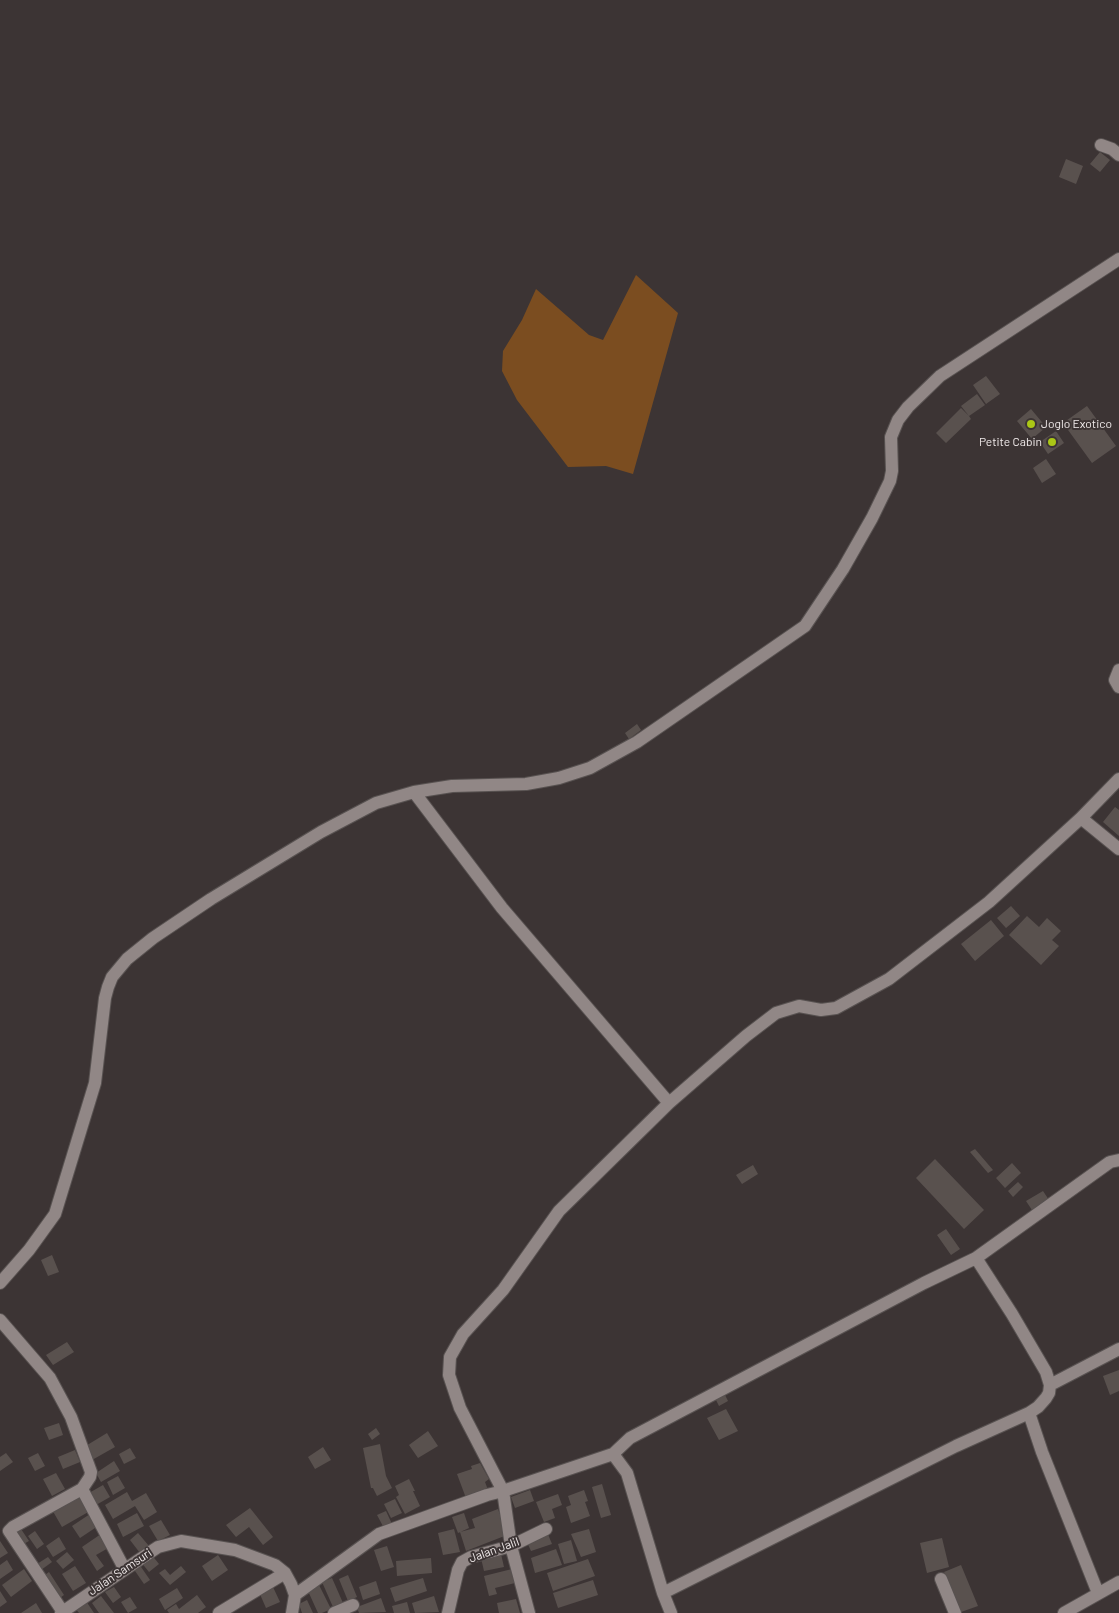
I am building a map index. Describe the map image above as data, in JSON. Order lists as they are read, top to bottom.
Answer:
{
  "streets": {
    "street": ["Jalan Jalil", "Jalan Samsuri"]
  },
  "places": ["Joglo Exotico", "Petite Cabin"]
}
